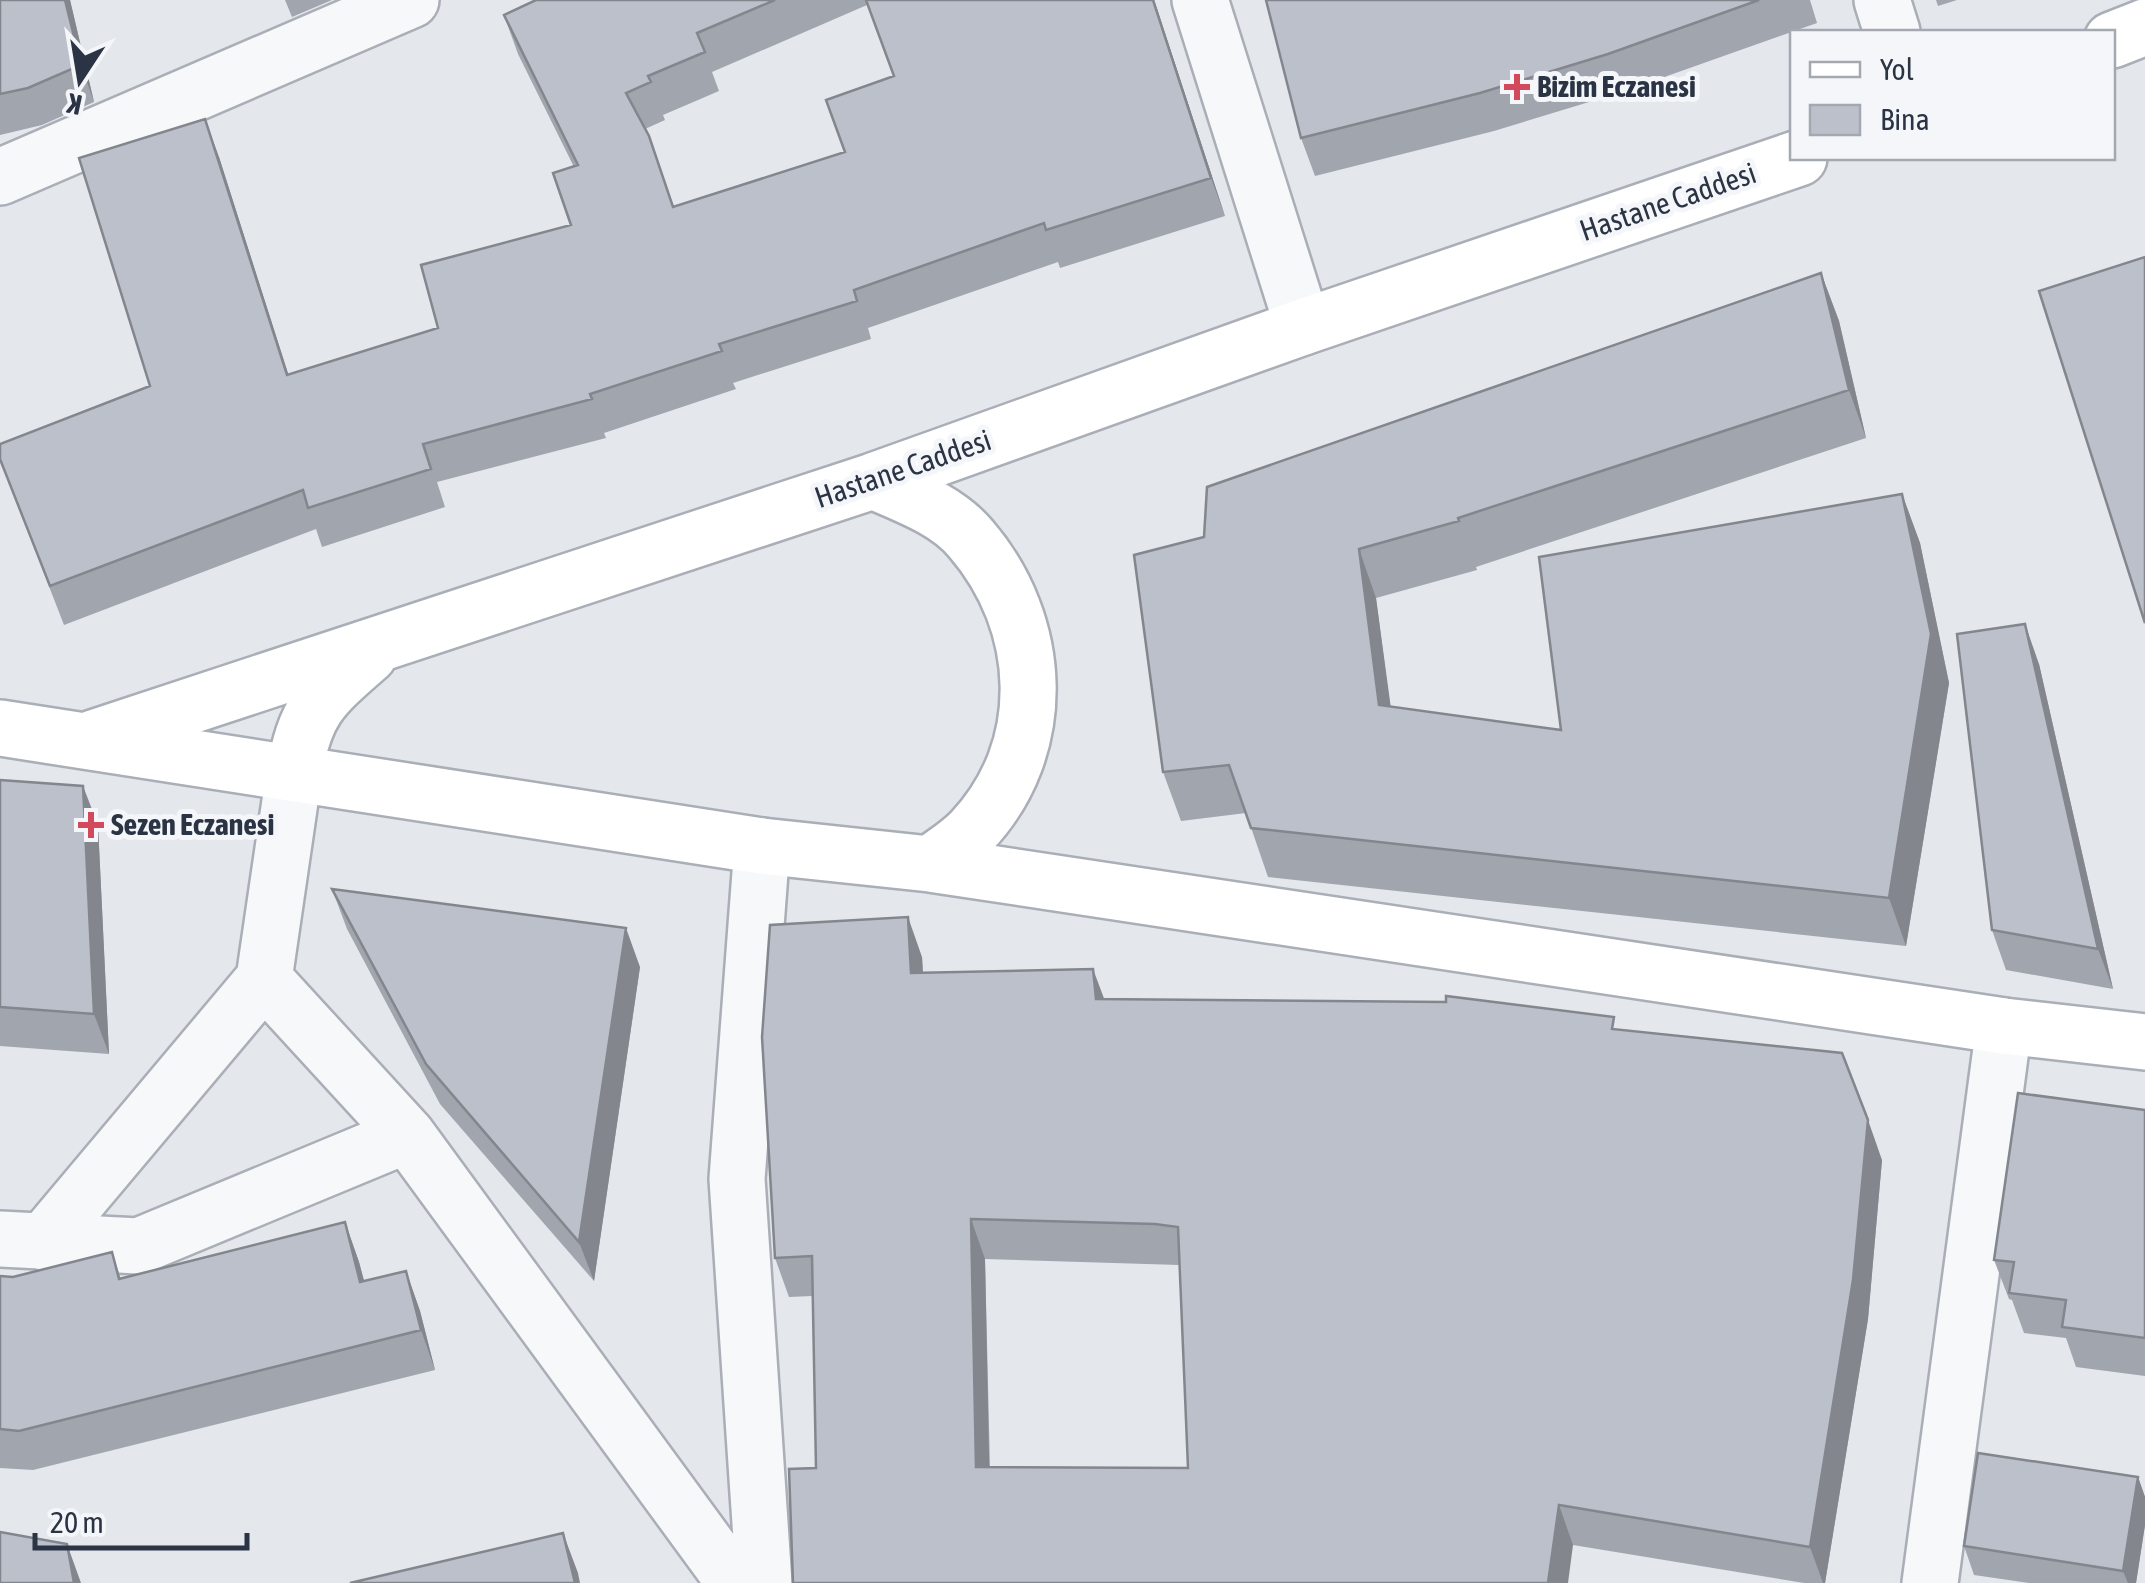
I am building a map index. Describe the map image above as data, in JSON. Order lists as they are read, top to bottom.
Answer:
{
  "streets": {
    "main road": ["Hastane Caddesi"]
  },
  "places": {
    "health": ["Bizim Eczanesi", "Sezen Eczanesi"]
  },
  "legend": ["Yol", "Bina"],
  "scale_bar": "20 m",
  "north": "bottom"
}
